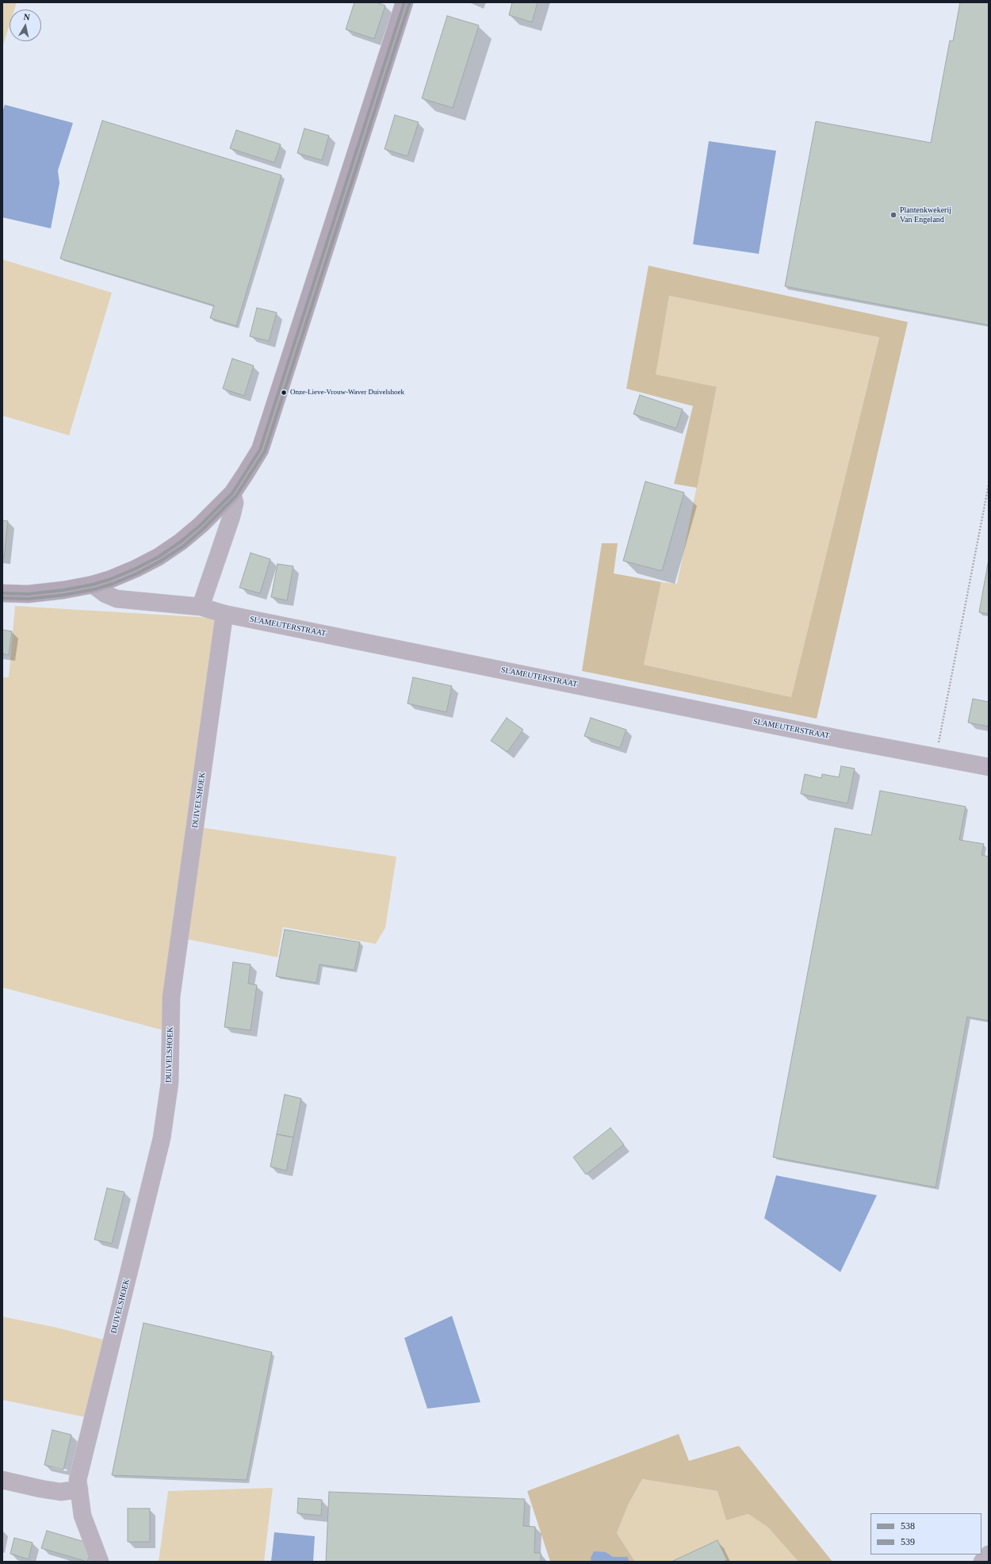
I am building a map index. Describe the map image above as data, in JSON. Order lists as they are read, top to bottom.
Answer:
{
  "streets": {
    "street": ["SLAMEUTERSTRAAT", "DUIVELSHOEK"]
  },
  "crossings": [
    ["SLAMEUTERSTRAAT", "DUIVELSHOEK"]
  ],
  "places": ["Plantenkwekerij Van Engeland", "Onze-Lieve-Vrouw-Waver Duivelshoek"],
  "lines": ["transit line 538", "transit line 539"],
  "legend": ["538", "539"],
  "north": "top"
}
